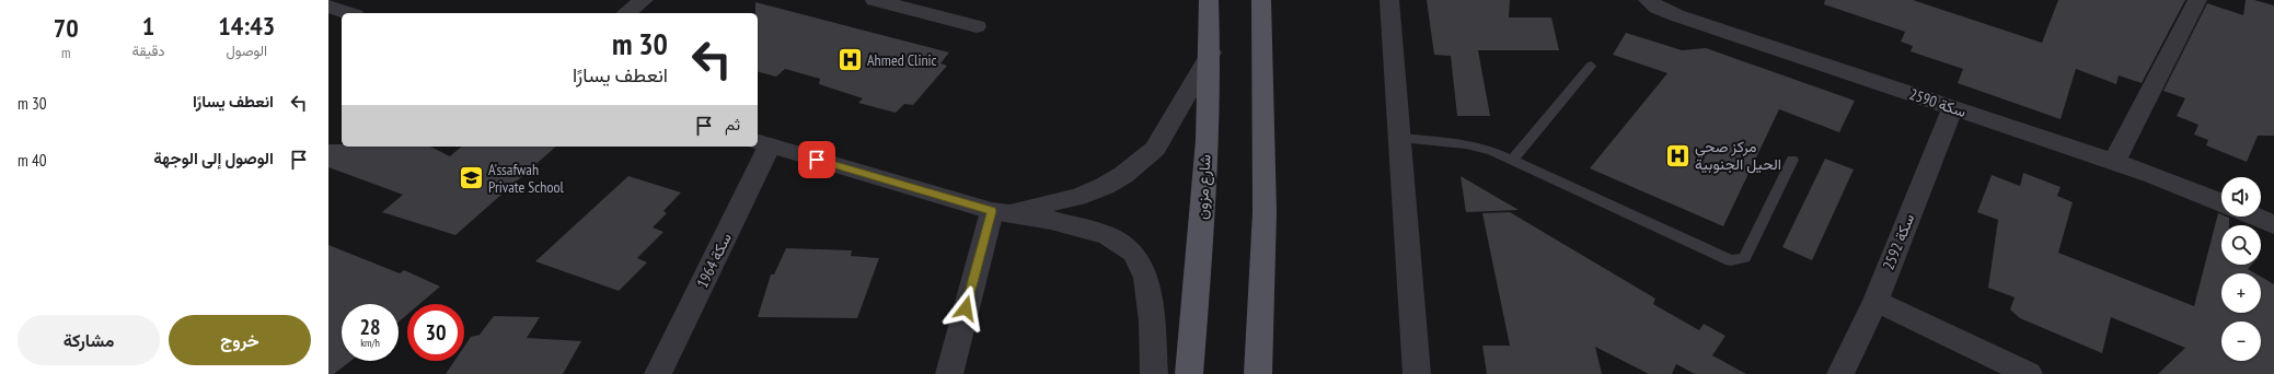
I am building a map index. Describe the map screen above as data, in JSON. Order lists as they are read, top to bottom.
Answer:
{
  "streets": {
    "main road": ["شارع مزون"],
    "street": ["سكة 2590", "سكة 2592", "سكة 1964"]
  },
  "crossings": [
    ["سكة 2590", "سكة 2592"]
  ],
  "places": {
    "hospital": ["Ahmed Clinic", "مركز صحي الحيل الجنوبية"],
    "school or university": ["A'ssafwah Private School"]
  },
  "page": {
    "eta": [
      "14:43",
      "الوصول",
      "1",
      "دقيقة",
      "70",
      "m"
    ],
    "turn": ["30 m", "انعطف يسارًا"],
    "list": [
      {
        "name": "انعطف يسارًا",
        "value": "30 m"
      },
      {
        "name": "الوصول إلى الوجهة",
        "value": "40 m"
      }
    ],
    "then": "ثم",
    "map_buttons": ["+", "−"],
    "speed": "28 km/h",
    "limit": "30",
    "buttons": ["خروج", "مشاركة"]
  }
}
